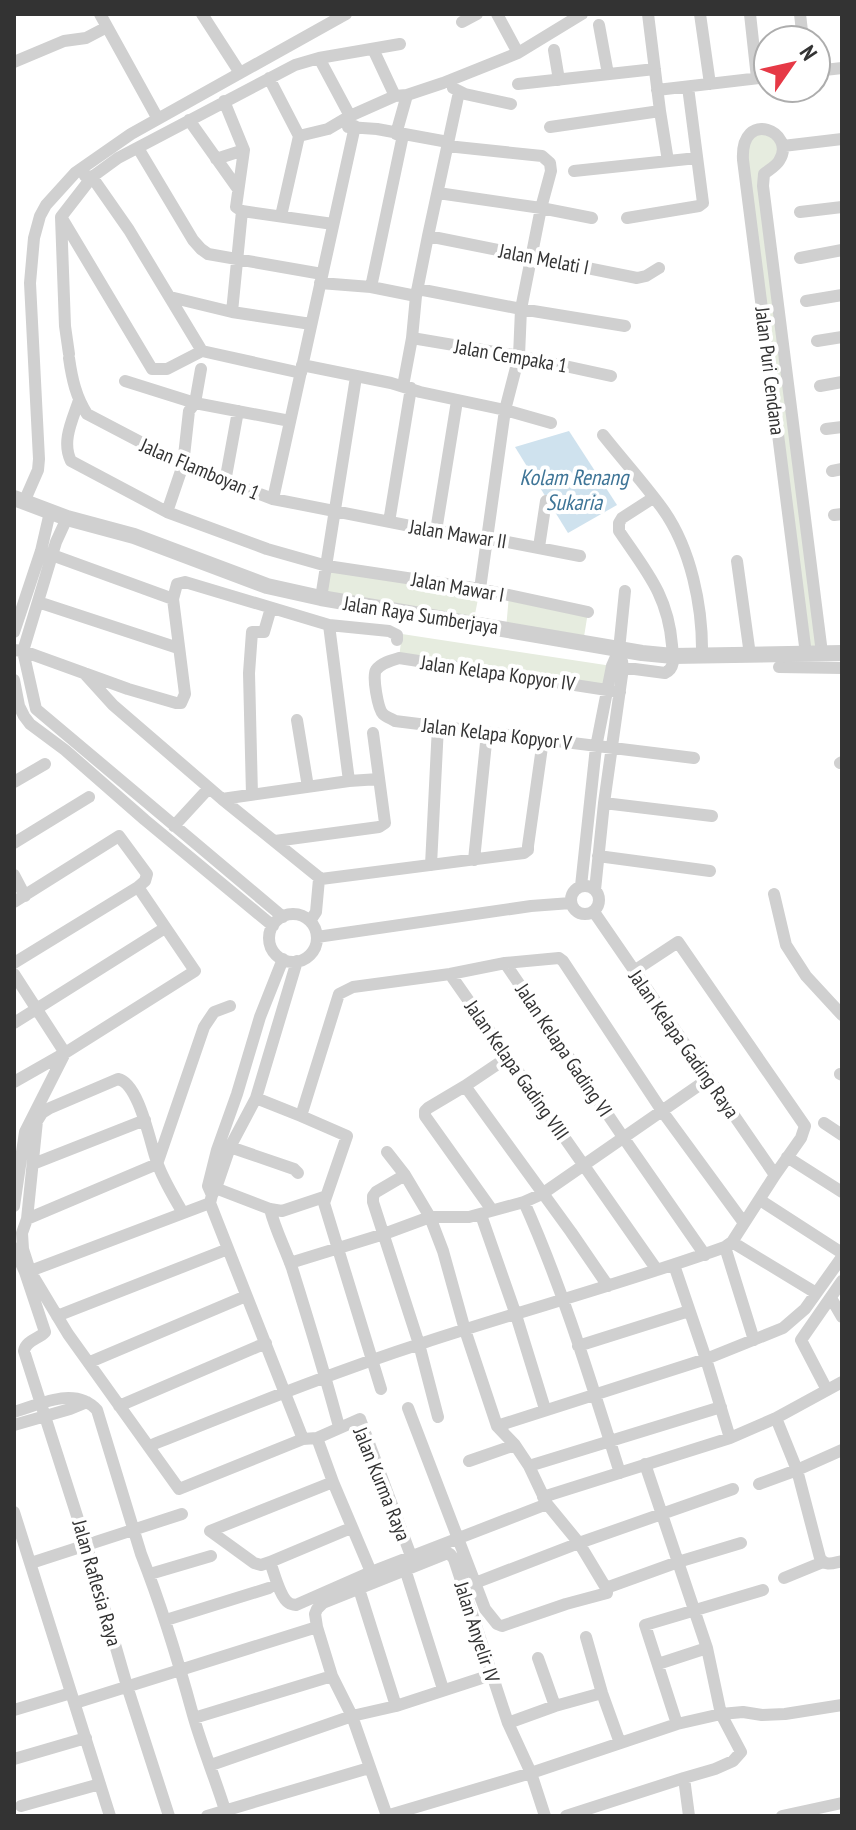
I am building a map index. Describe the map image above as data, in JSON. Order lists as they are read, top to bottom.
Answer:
{
  "streets": {
    "street": [
      "Jalan Melati I",
      "Jalan Cempaka 1",
      "Jalan Puri Cendana",
      "Jalan Flamboyan 1",
      "Jalan Mawar II",
      "Jalan Mawar I",
      "Jalan Raya Sumberjaya",
      "Jalan Kelapa Kopyor IV",
      "Jalan Kelapa Kopyor V",
      "Jalan Kelapa Gading Raya",
      "Jalan Kelapa Gading VI",
      "Jalan Kelapa Gading VIII",
      "Jalan Kurma Raya",
      "Jalan Raflesia Raya",
      "Jalan Anyelir IV"
    ]
  },
  "crossings": [
    ["Jalan Puri Cendana", "Jalan Raya Sumberjaya"],
    ["Jalan Flamboyan 1", "Jalan Mawar II"],
    ["Jalan Flamboyan 1", "Jalan Mawar I"],
    ["Jalan Kelapa Kopyor IV", "Jalan Kelapa Kopyor V"]
  ],
  "water": ["Kolam Renang Sukaria"],
  "north": "top right"
}
